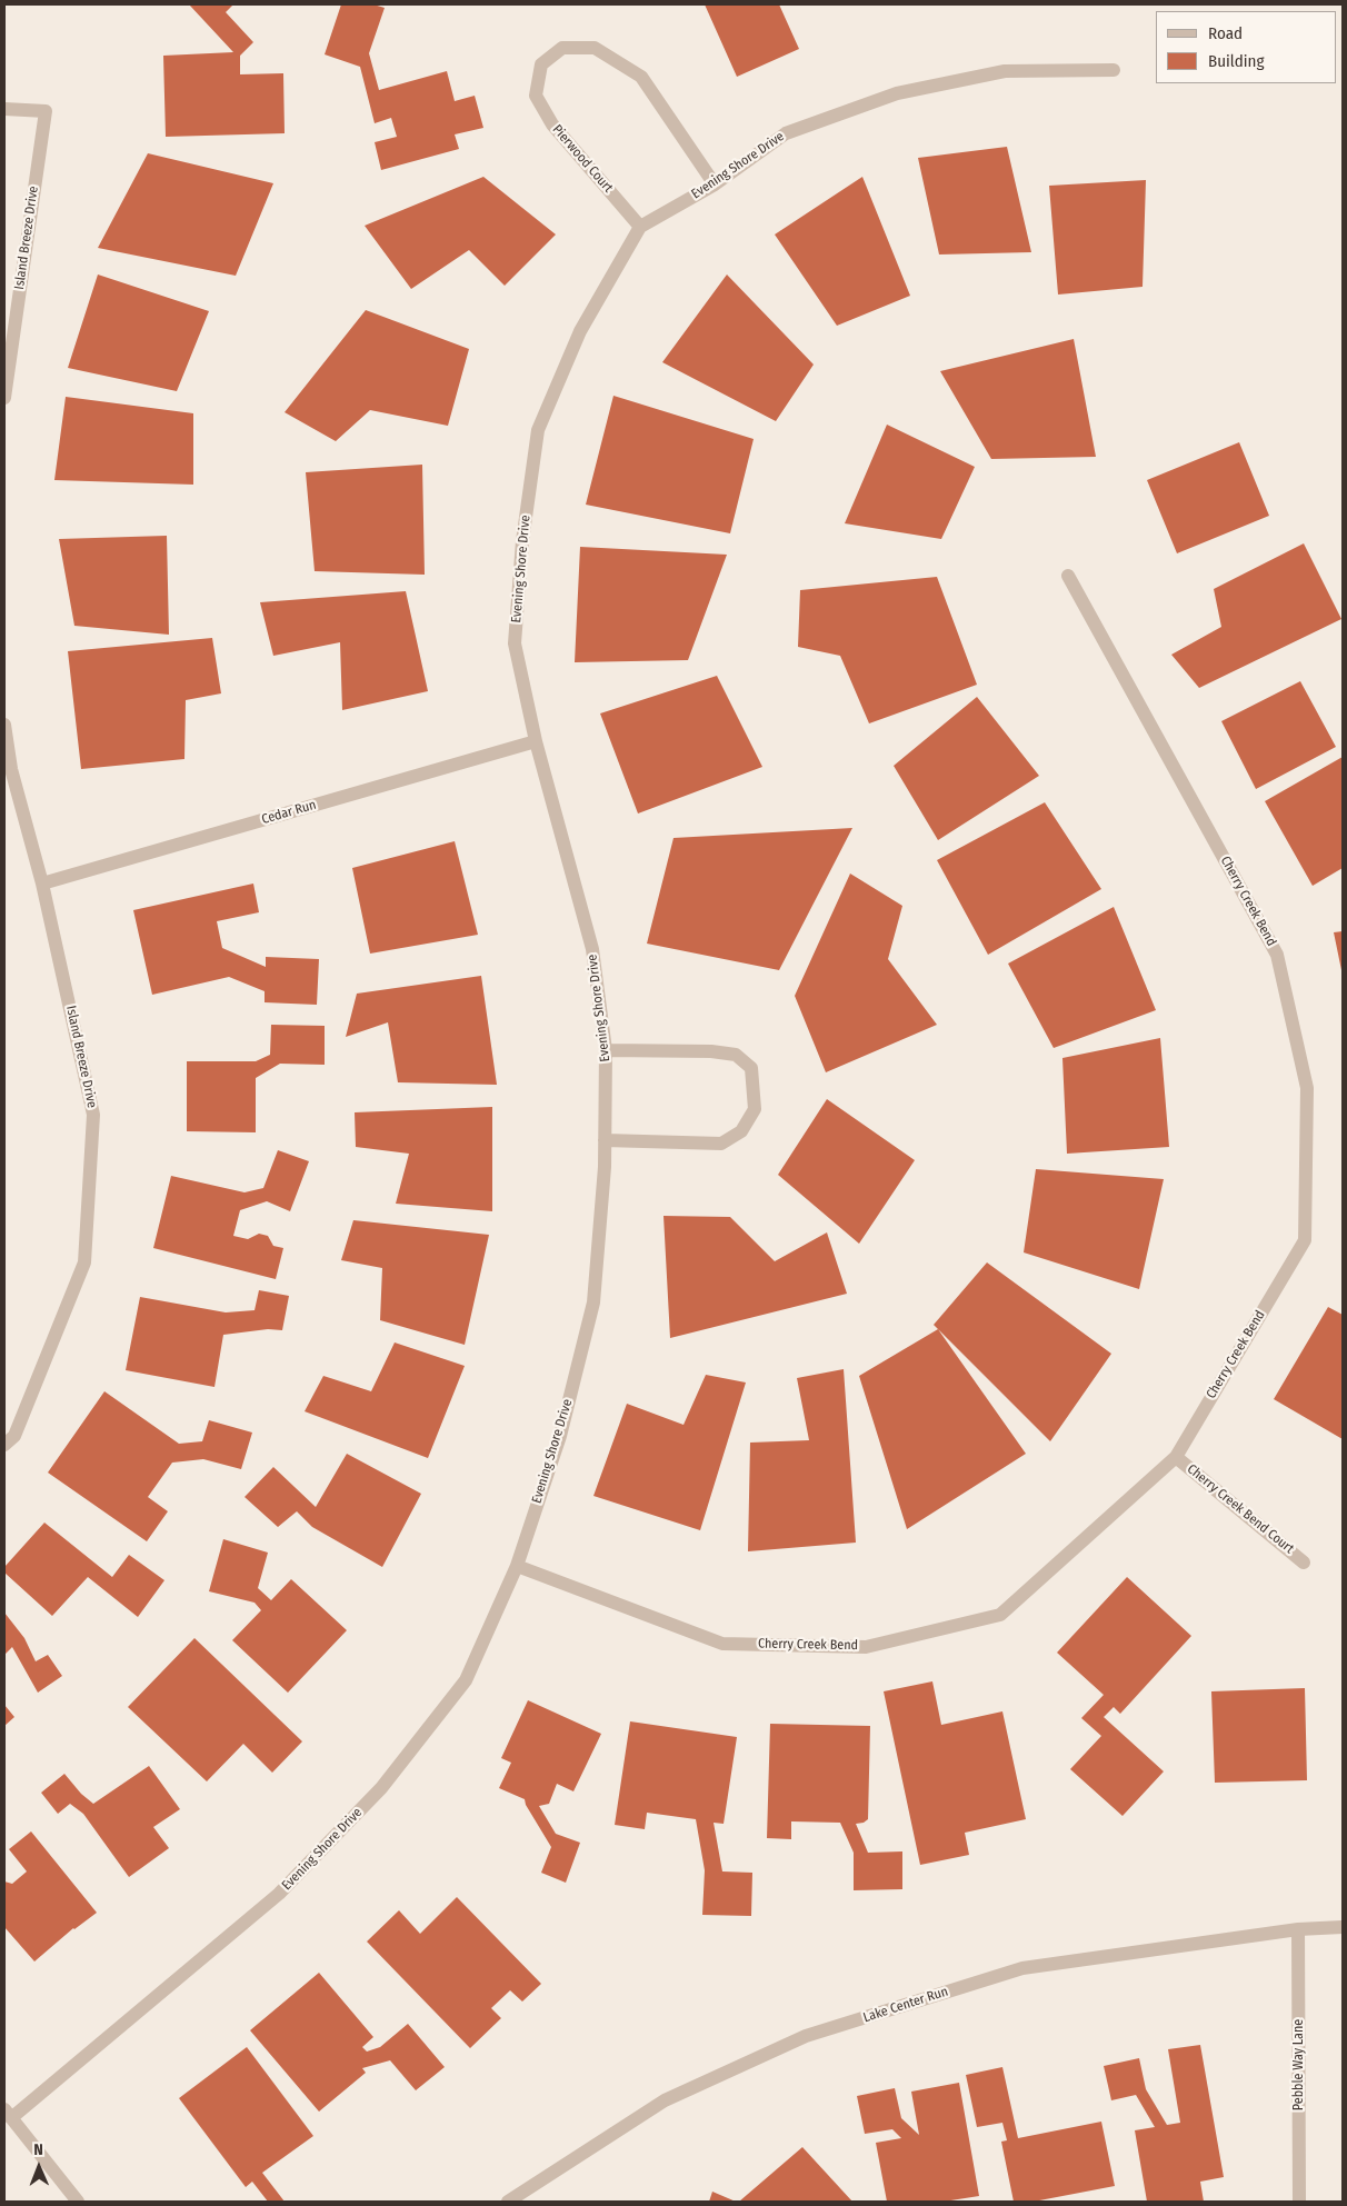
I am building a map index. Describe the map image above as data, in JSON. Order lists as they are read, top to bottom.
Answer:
{
  "streets": {
    "street": [
      "Pierwood Court",
      "Evening Shore Drive",
      "Island Breeze Drive",
      "Cedar Run",
      "Cherry Creek Bend",
      "Cherry Creek Bend Court",
      "Lake Center Run",
      "Pebble Way Lane"
    ]
  },
  "crossings": [
    ["Pierwood Court", "Evening Shore Drive"],
    ["Evening Shore Drive", "Cedar Run"],
    ["Evening Shore Drive", "Cherry Creek Bend"],
    ["Island Breeze Drive", "Cedar Run"],
    ["Cherry Creek Bend", "Cherry Creek Bend Court"],
    ["Lake Center Run", "Pebble Way Lane"]
  ],
  "legend": ["Road", "Building"],
  "north": "top"
}
